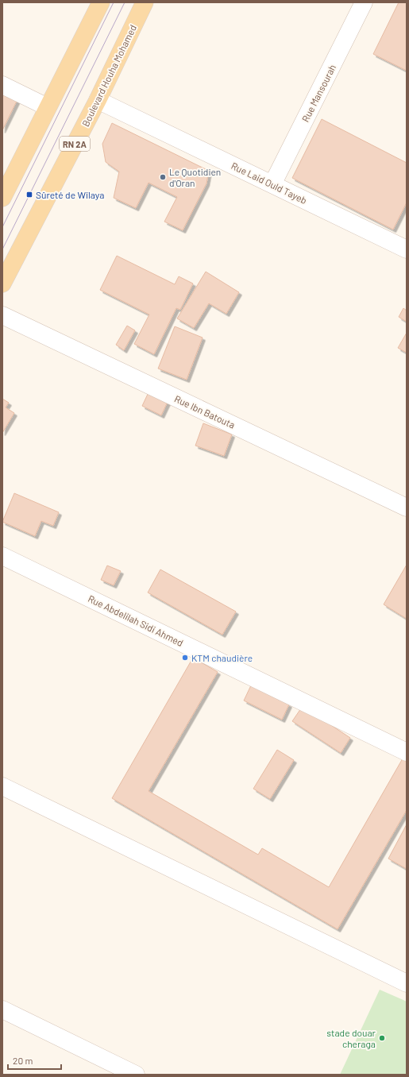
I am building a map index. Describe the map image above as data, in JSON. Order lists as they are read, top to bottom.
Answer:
{
  "streets": {
    "main road": ["Boulevard Houha Mohamed", "RN 2A"],
    "street": [
      "Rue Mansourah",
      "Rue Laid Ould Tayeb",
      "Rue Ibn Batouta",
      "Rue Abdelilah Sidi Ahmed"
    ]
  },
  "crossings": [
    ["Boulevard Houha Mohamed", "Rue Laid Ould Tayeb"],
    ["Rue Mansourah", "Rue Laid Ould Tayeb"]
  ],
  "places": {
    "other": ["Le Quotidien d'Oran", "KTM chaudière", "stade douar cheraga"],
    "transit": ["Sûreté de Wilaya"]
  },
  "scale_bar": "20 m"
}
